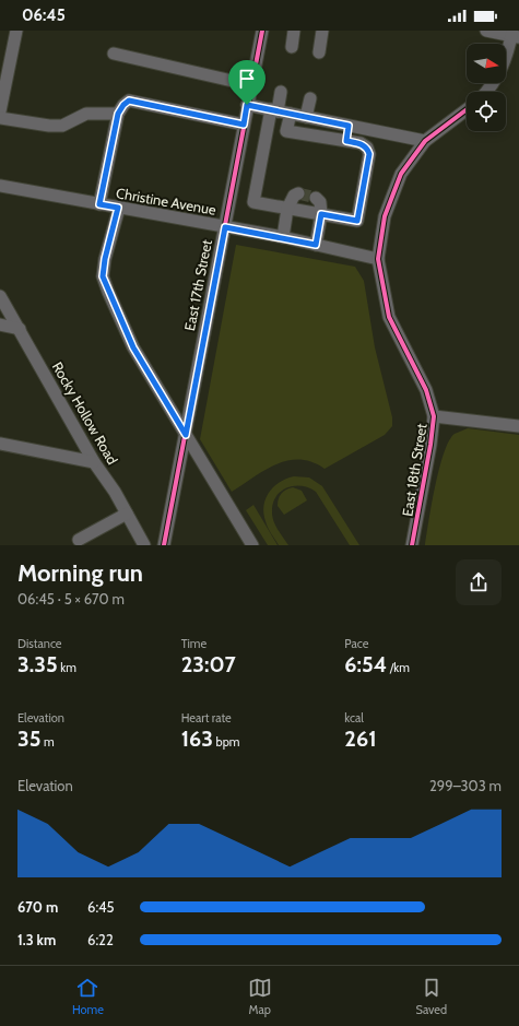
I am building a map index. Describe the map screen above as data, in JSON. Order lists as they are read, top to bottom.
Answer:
{
  "streets": {
    "street": [
      "Christine Avenue",
      "East 17th Street",
      "Rocky Hollow Road",
      "East 18th Street"
    ]
  },
  "crossings": [
    ["Christine Avenue", "East 17th Street"],
    ["Christine Avenue", "East 18th Street"]
  ],
  "north": "right",
  "page": {
    "status": "06:45",
    "heading": ["Morning run", "06:45 · 5 × 670 m"],
    "stats": [
      ["Distance", "3.35 km"],
      ["Time", "23:07"],
      ["Pace", "6:54 /km"],
      ["Elevation", "35 m"],
      ["Heart rate", "163 bpm"],
      ["kcal", "261"]
    ],
    "chart": ["Elevation", "299–303 m"],
    "list": [
      {
        "name": "670 m",
        "note": "6:45"
      },
      {
        "name": "1.3 km",
        "note": "6:22"
      }
    ],
    "tabs": ["Home", "Map", "Saved"]
  }
}
